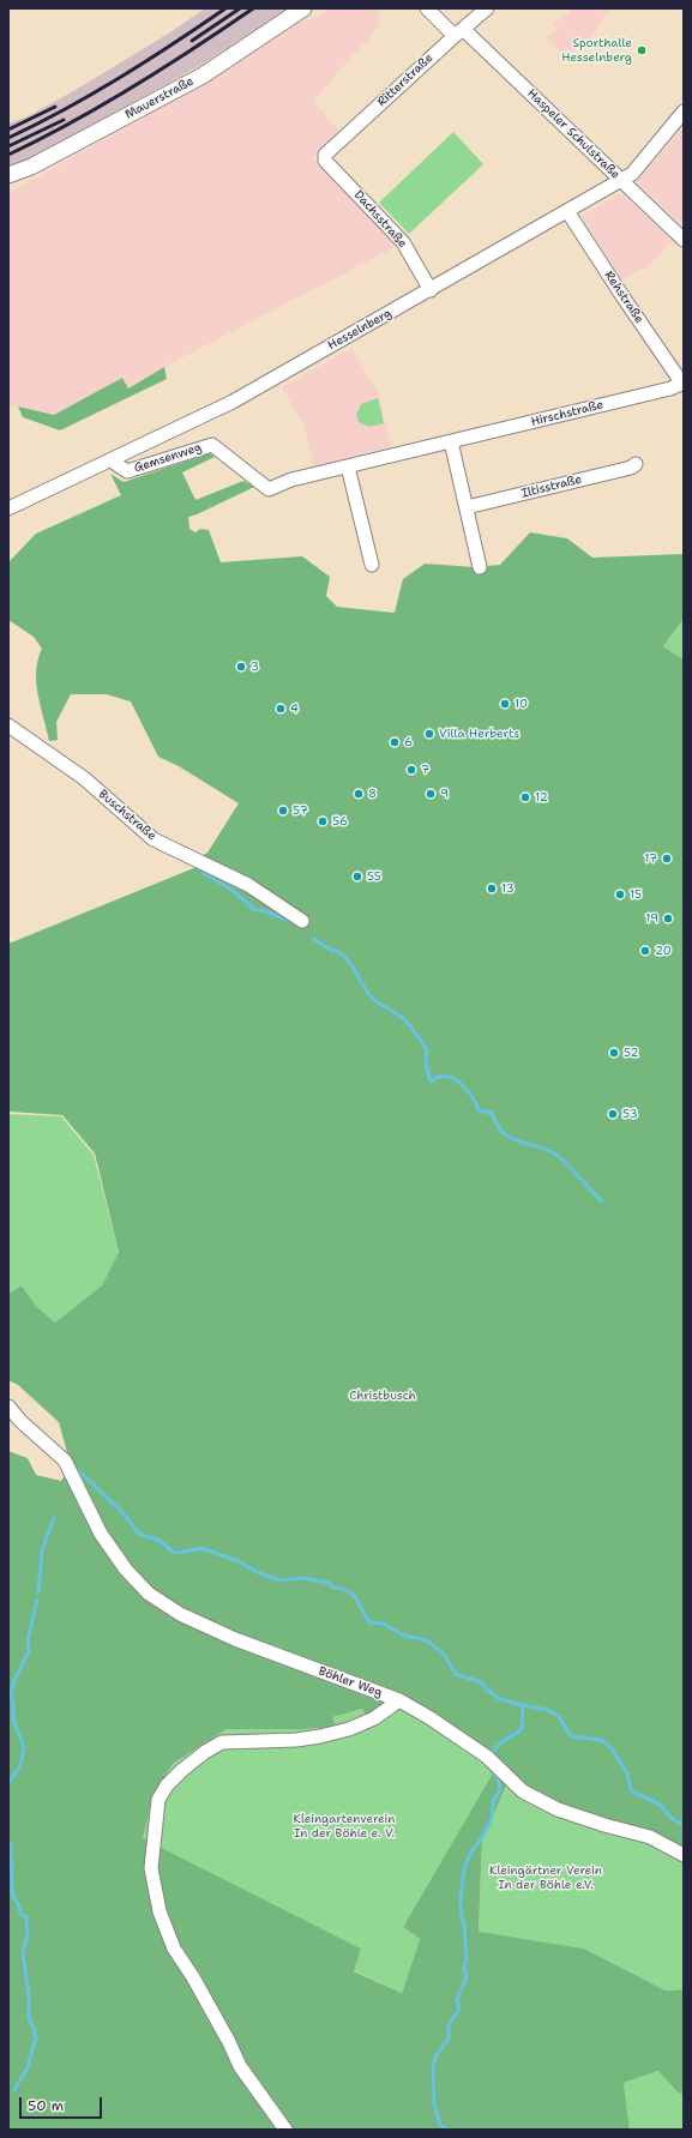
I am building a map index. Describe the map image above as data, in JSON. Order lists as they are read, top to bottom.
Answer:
{
  "streets": {
    "street": [
      "Ritterstraße",
      "Mauerstraße",
      "Haspeler Schulstraße",
      "Dachsstraße",
      "Rehstraße",
      "Hesselnberg",
      "Hirschstraße",
      "Gemsenweg",
      "Iltisstraße",
      "Buschstraße",
      "Böhler Weg"
    ]
  },
  "crossings": [
    ["Ritterstraße", "Haspeler Schulstraße"],
    ["Ritterstraße", "Dachsstraße"],
    ["Haspeler Schulstraße", "Hesselnberg"],
    ["Dachsstraße", "Hesselnberg"],
    ["Rehstraße", "Hesselnberg"],
    ["Rehstraße", "Hirschstraße"],
    ["Hesselnberg", "Gemsenweg"],
    ["Hirschstraße", "Gemsenweg"]
  ],
  "parks": ["Christbusch", "Kleingartenverein In der Böhle e. V.", "Kleingärtner Verein In der Böhle e.V."],
  "places": [
    "Sporthalle Hesselnberg",
    "3",
    "10",
    "4",
    "Villa Herberts",
    "6",
    "7",
    "8",
    "9",
    "12",
    "57",
    "56",
    "17",
    "55",
    "13",
    "15",
    "19",
    "20",
    "52",
    "53"
  ],
  "scale_bar": "50 m"
}
